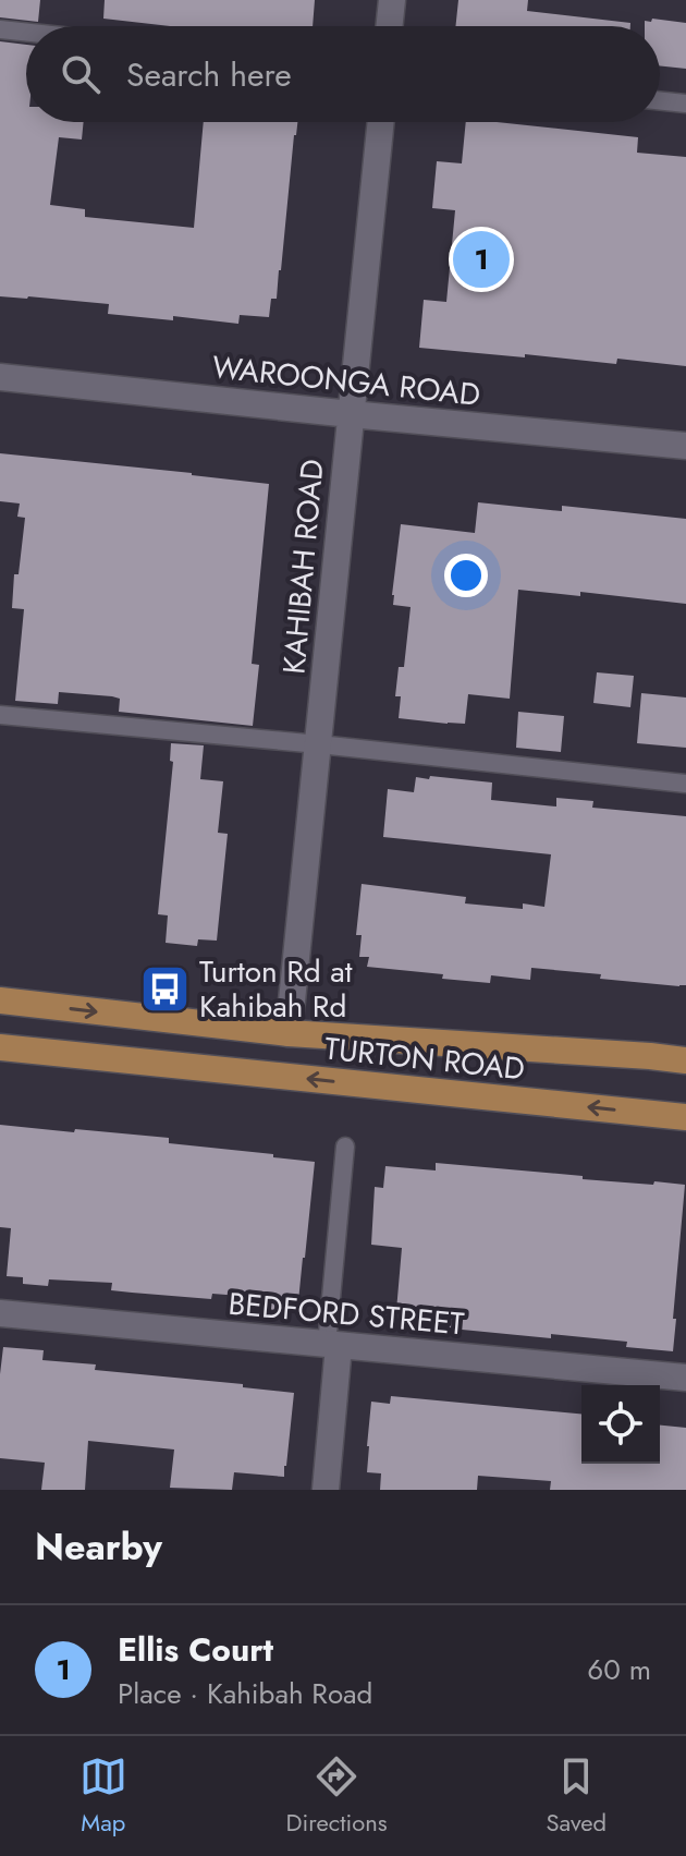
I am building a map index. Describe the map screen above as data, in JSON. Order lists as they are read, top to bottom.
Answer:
{
  "streets": {
    "main road": ["TURTON ROAD"],
    "street": ["WAROONGA ROAD", "KAHIBAH ROAD", "BEDFORD STREET"]
  },
  "crossings": [
    ["WAROONGA ROAD", "KAHIBAH ROAD"],
    ["KAHIBAH ROAD", "TURTON ROAD"]
  ],
  "places": {
    "bus stop": ["Turton Rd at Kahibah Rd"]
  },
  "page": {
    "search": "Search here",
    "pins": "1",
    "heading": "Nearby",
    "list": [
      {
        "mark": "1",
        "name": "Ellis Court",
        "note": "Place · Kahibah Road",
        "value": "60 m"
      }
    ],
    "nav": ["Map", "Directions", "Saved"]
  }
}
